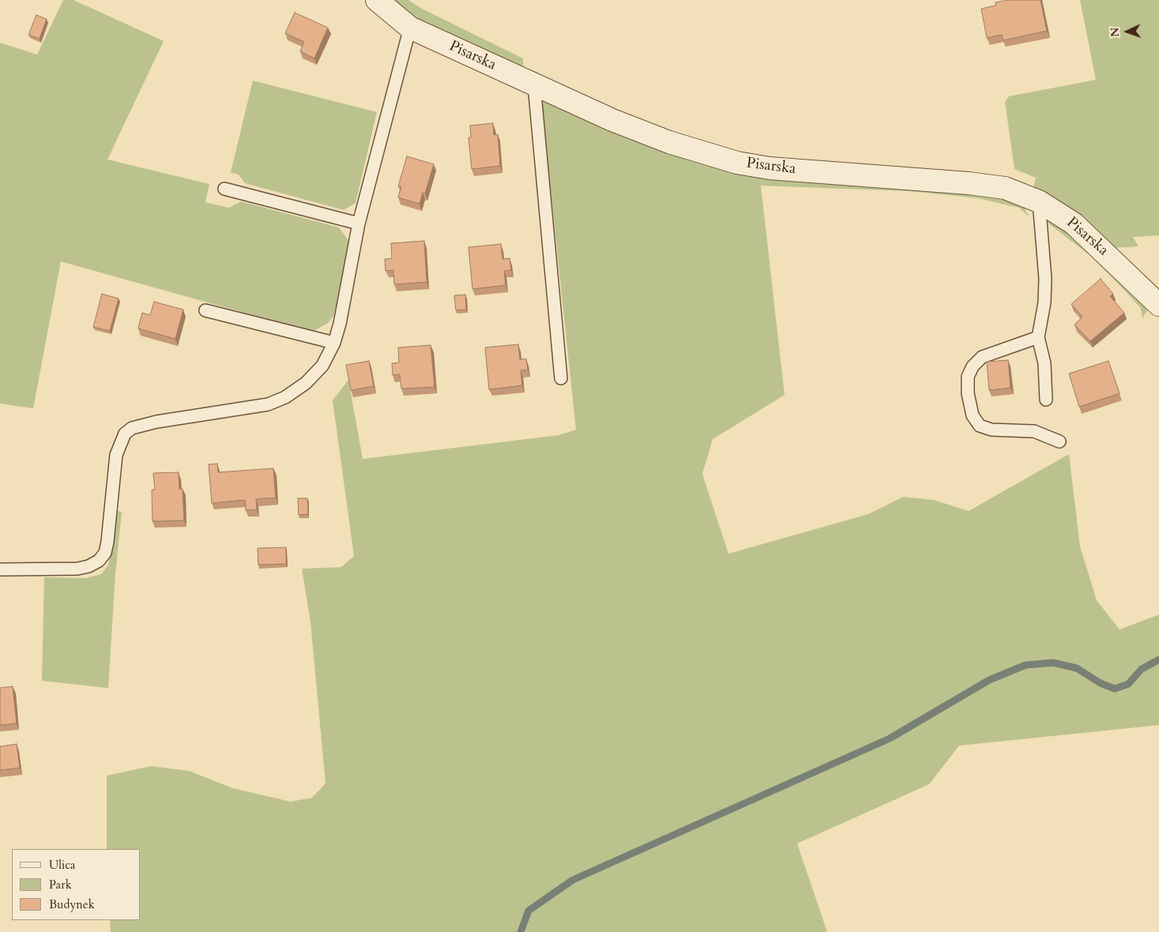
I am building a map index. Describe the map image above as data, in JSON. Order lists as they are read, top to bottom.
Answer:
{
  "streets": {
    "street": ["Pisarska"]
  },
  "legend": ["Ulica", "Park", "Budynek"],
  "north": "left"
}
